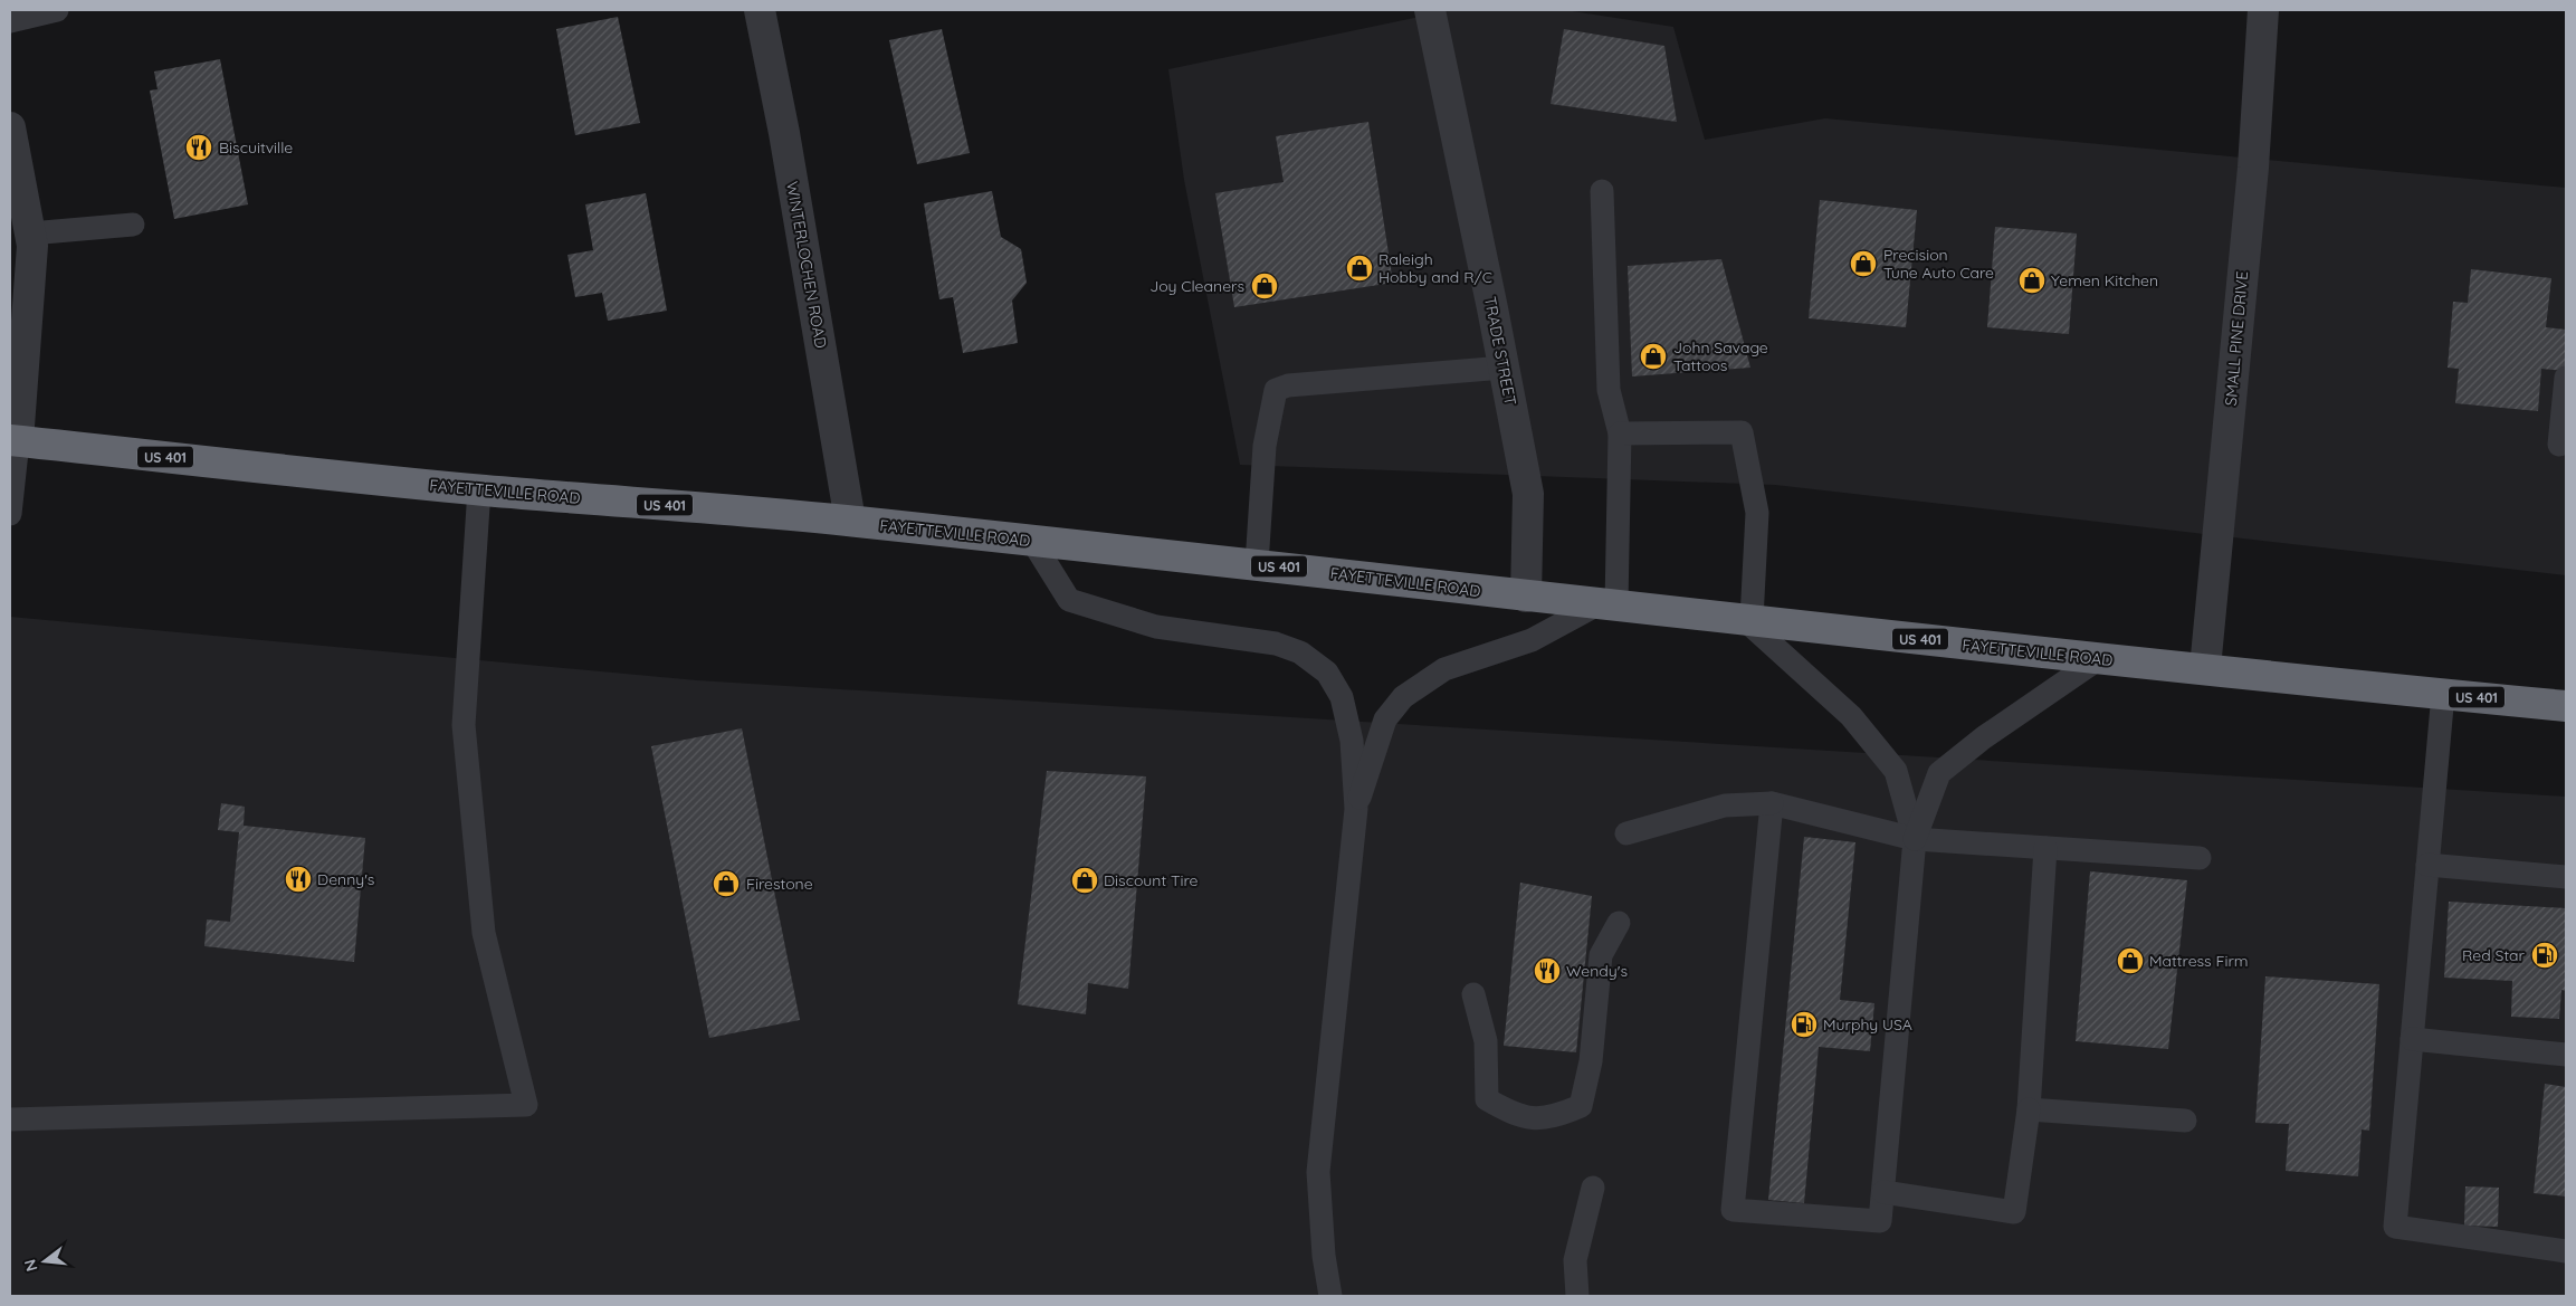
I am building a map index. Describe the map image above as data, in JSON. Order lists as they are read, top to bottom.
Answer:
{
  "streets": {
    "highway": ["US 401", "FAYETTEVILLE ROAD"],
    "street": ["WINTERLOCHEN ROAD", "SMALL PINE DRIVE", "TRADE STREET"]
  },
  "crossings": [
    ["WINTERLOCHEN ROAD", "FAYETTEVILLE ROAD"],
    ["SMALL PINE DRIVE", "FAYETTEVILLE ROAD"],
    ["TRADE STREET", "FAYETTEVILLE ROAD"]
  ],
  "places": {
    "restaurant": ["Biscuitville", "Denny's", "Wendy's"],
    "shop": [
      "Precision Tune Auto Care",
      "Raleigh Hobby and R/C",
      "Yemen Kitchen",
      "Joy Cleaners",
      "John Savage Tattoos",
      "Discount Tire",
      "Firestone",
      "Mattress Firm"
    ],
    "fuel station": ["Red Star", "Murphy USA"]
  },
  "north": "left"
}
